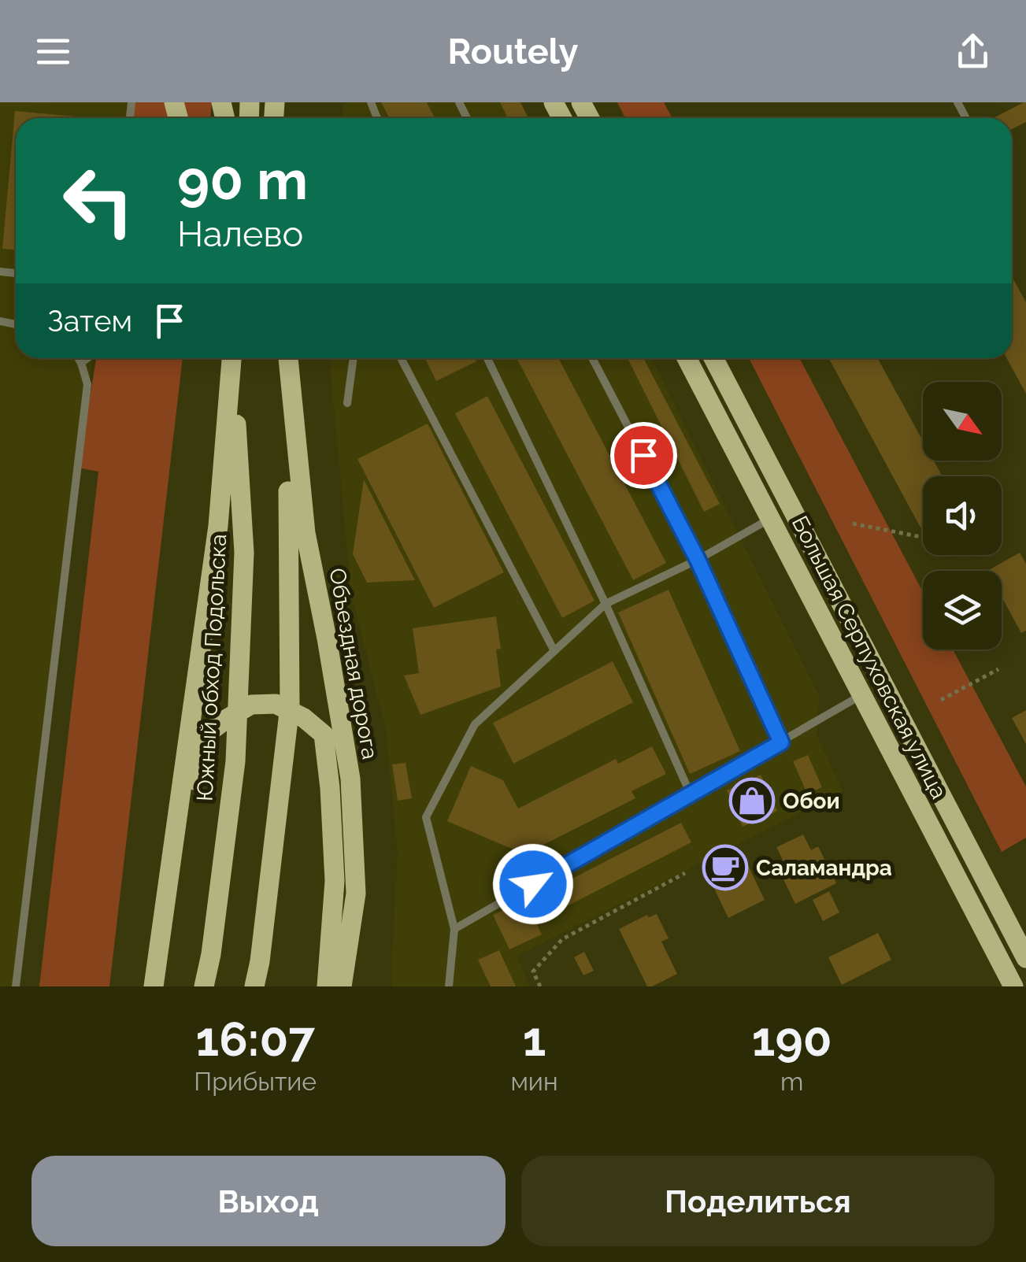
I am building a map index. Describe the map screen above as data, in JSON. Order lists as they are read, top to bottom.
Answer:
{
  "streets": {
    "main road": ["Большая Серпуховская улица", "Объездная дорога", "Южный обход Подольска"]
  },
  "places": {
    "shop": ["Обои"],
    "cafe": ["Саламандра"]
  },
  "north": "bottom right",
  "page": {
    "header": "Routely",
    "turn": ["90 m", "Налево"],
    "then": "Затем",
    "eta": [
      "16:07",
      "Прибытие",
      "1",
      "мин",
      "190",
      "m"
    ],
    "buttons": ["Выход", "Поделиться"]
  }
}
